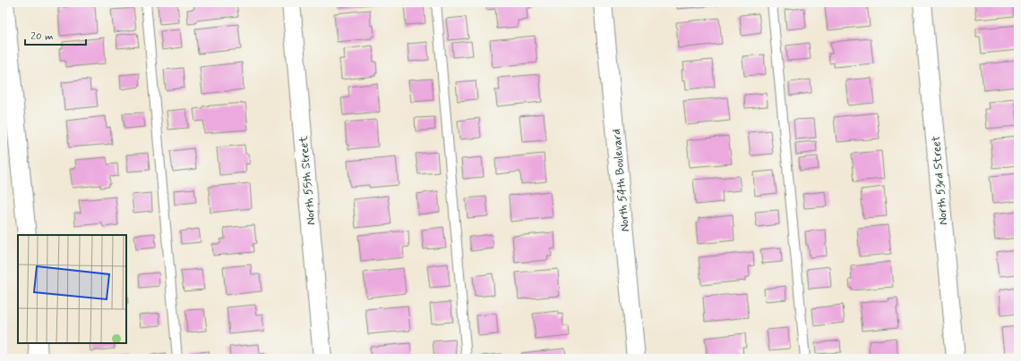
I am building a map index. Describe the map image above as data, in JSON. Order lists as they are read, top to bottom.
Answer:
{
  "streets": {
    "street": ["North 55th Street", "North 54th Boulevard", "North 53rd Street"]
  },
  "scale_bar": "20 m"
}
